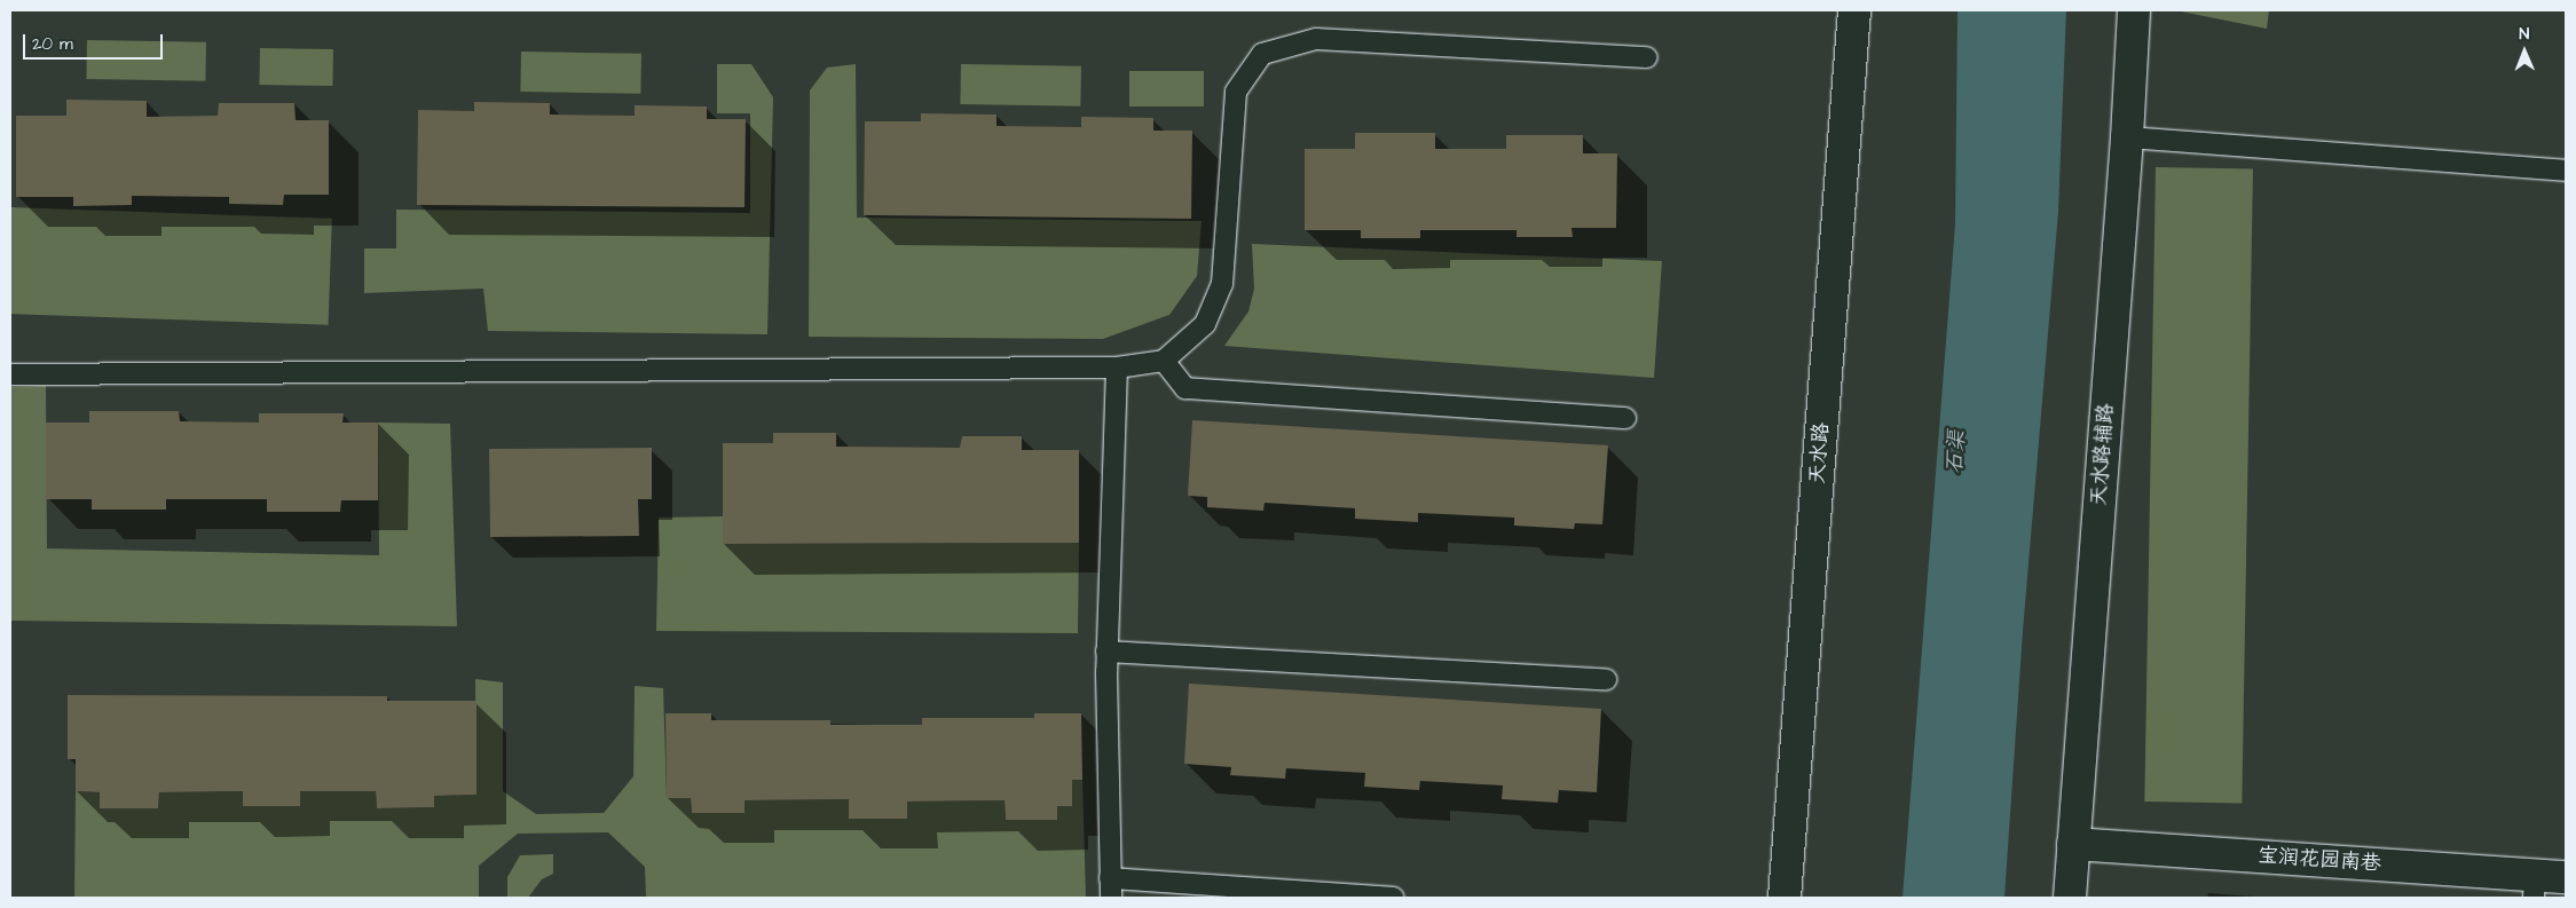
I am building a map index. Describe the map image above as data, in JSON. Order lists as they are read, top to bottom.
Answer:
{
  "streets": {
    "street": ["天水路", "天水路辅路", "宝润花园南巷"]
  },
  "crossings": [
    ["天水路辅路", "宝润花园南巷"]
  ],
  "water": ["石渠"],
  "scale_bar": "20 m",
  "north": "top"
}
